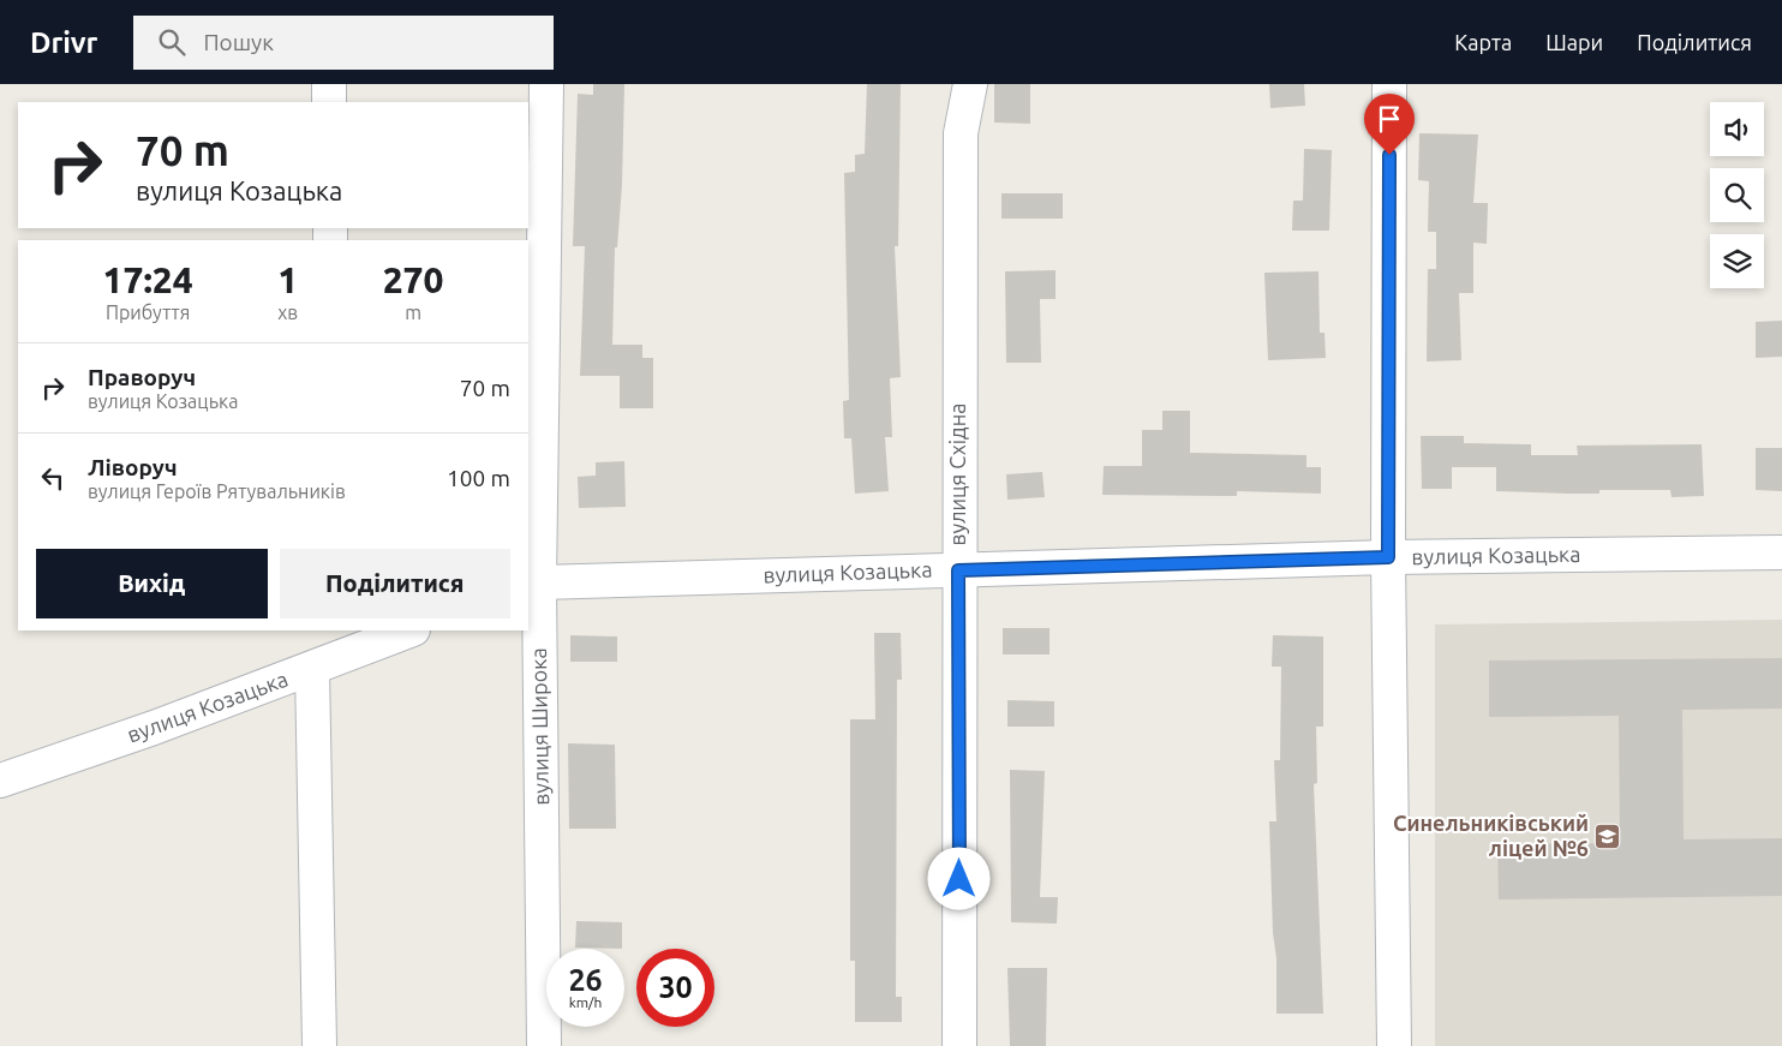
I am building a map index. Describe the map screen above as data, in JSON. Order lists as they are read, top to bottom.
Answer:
{
  "streets": {
    "street": ["вулиця Східна", "вулиця Козацька", "вулиця Широка"]
  },
  "crossings": [
    ["вулиця Східна", "вулиця Козацька"],
    ["вулиця Козацька", "вулиця Широка"]
  ],
  "places": {
    "school or university": ["Синельниківський ліцей №6"]
  },
  "page": {
    "header": "Drivr",
    "search": "Пошук",
    "nav": ["Карта", "Шари", "Поділитися"],
    "turn": ["70 m", "вулиця Козацька"],
    "eta": [
      "17:24",
      "Прибуття",
      "1",
      "хв",
      "270",
      "m"
    ],
    "list": [
      {
        "name": "Праворуч",
        "note": "вулиця Козацька",
        "value": "70 m"
      },
      {
        "name": "Ліворуч",
        "note": "вулиця Героїв Рятувальників",
        "value": "100 m"
      }
    ],
    "buttons": ["Вихід", "Поділитися"],
    "speed": "26 km/h",
    "limit": "30"
  }
}
